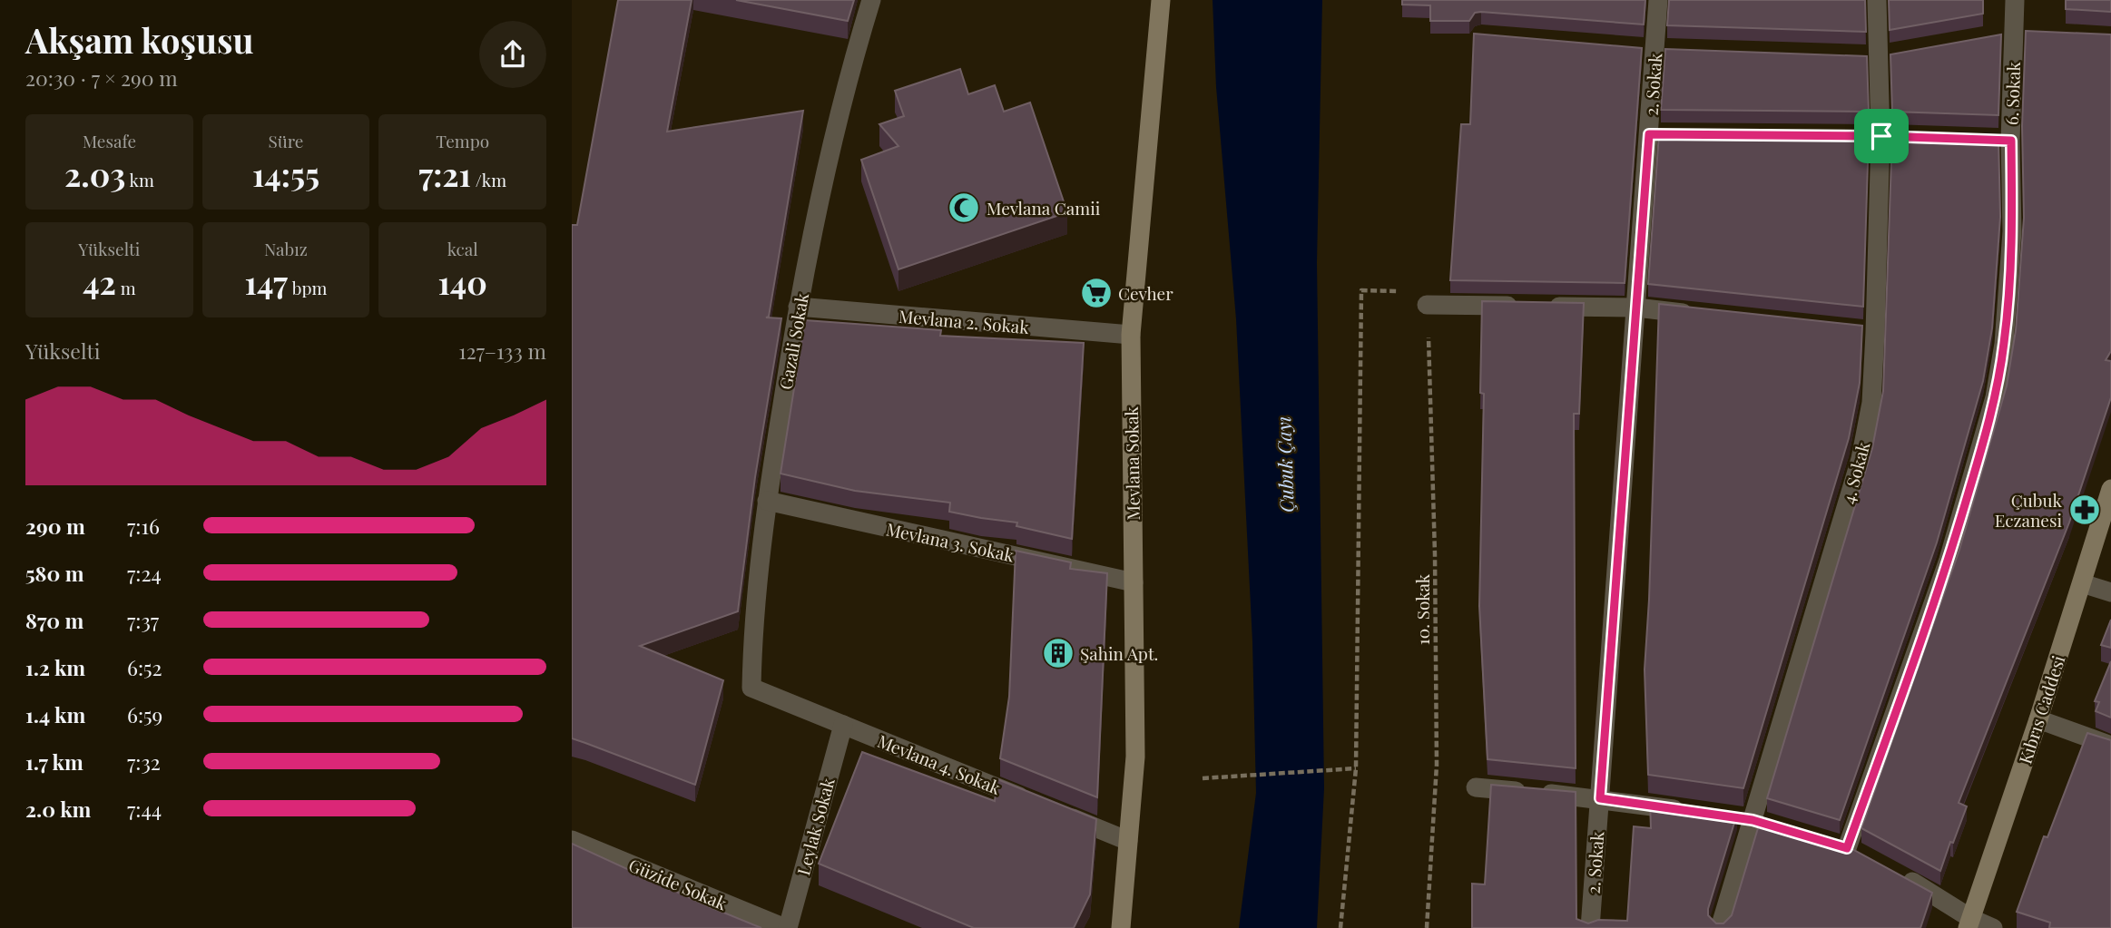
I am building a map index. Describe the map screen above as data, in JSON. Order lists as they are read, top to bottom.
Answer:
{
  "streets": {
    "street": [
      "2. Sokak",
      "6. Sokak",
      "Mevlana 2. Sokak",
      "Gazali Sokak",
      "Mevlana Sokak",
      "4. Sokak",
      "Mevlana 3. Sokak",
      "Kıbrıs Caddesi",
      "Mevlana 4. Sokak",
      "Leylak Sokak",
      "Güzide Sokak"
    ],
    "path": ["10. Sokak"]
  },
  "crossings": [
    ["Mevlana 2. Sokak", "Gazali Sokak"],
    ["Mevlana 2. Sokak", "Mevlana Sokak"],
    ["Gazali Sokak", "Mevlana 3. Sokak"],
    ["Gazali Sokak", "Mevlana 4. Sokak"],
    ["Mevlana Sokak", "Mevlana 3. Sokak"],
    ["Mevlana 4. Sokak", "Leylak Sokak"],
    ["Leylak Sokak", "Güzide Sokak"]
  ],
  "water": ["Çubuk Çayı"],
  "places": {
    "mosque": ["Mevlana Camii"],
    "supermarket": ["Cevher"],
    "pharmacy": ["Çubuk Eczanesi"],
    "building": ["Şahin Apt."]
  },
  "page": {
    "heading": ["Akşam koşusu", "20:30 · 7 × 290 m"],
    "stats": [
      ["Mesafe", "2.03 km"],
      ["Süre", "14:55"],
      ["Tempo", "7:21 /km"],
      ["Yükselti", "42 m"],
      ["Nabız", "147 bpm"],
      ["kcal", "140"]
    ],
    "chart": ["Yükselti", "127–133 m"],
    "list": [
      {
        "name": "290 m",
        "note": "7:16"
      },
      {
        "name": "580 m",
        "note": "7:24"
      },
      {
        "name": "870 m",
        "note": "7:37"
      },
      {
        "name": "1.2 km",
        "note": "6:52"
      },
      {
        "name": "1.4 km",
        "note": "6:59"
      },
      {
        "name": "1.7 km",
        "note": "7:32"
      },
      {
        "name": "2.0 km",
        "note": "7:44"
      }
    ]
  }
}
